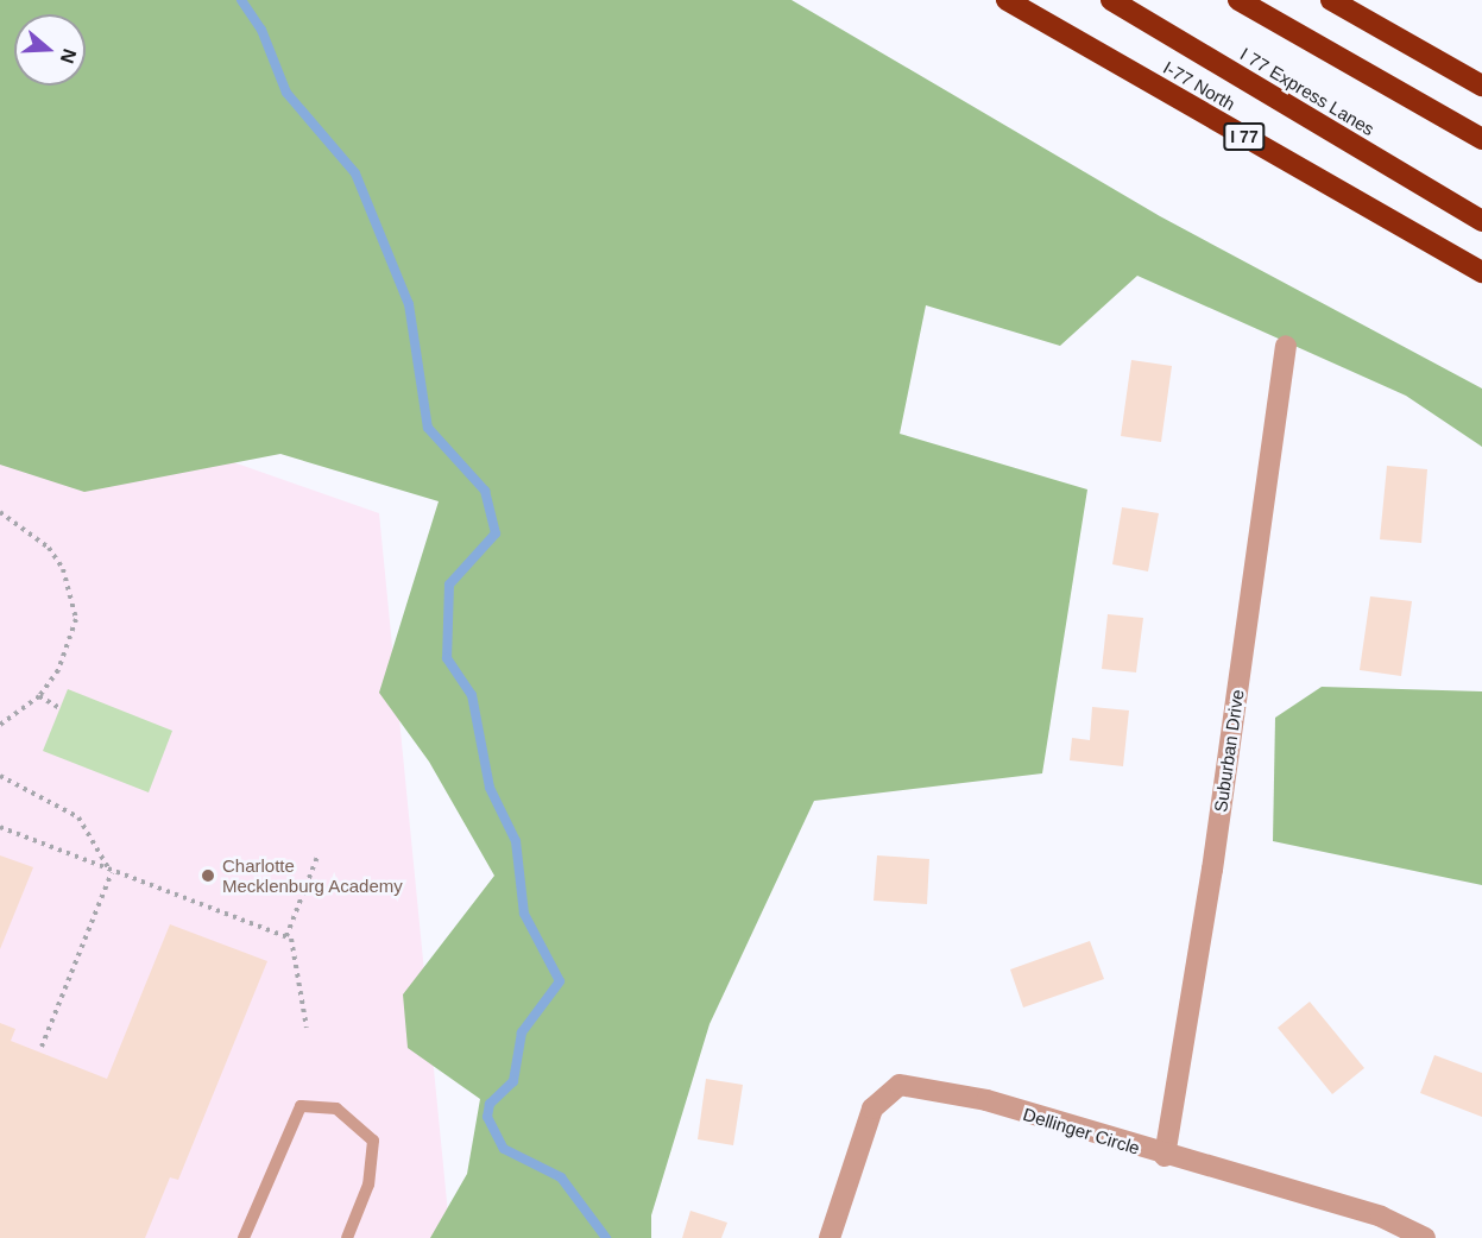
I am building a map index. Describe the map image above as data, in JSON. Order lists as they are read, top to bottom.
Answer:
{
  "streets": {
    "highway": ["I-77 North", "I 77 Express Lanes", "I 77"],
    "street": ["Suburban Drive", "Dellinger Circle"]
  },
  "crossings": [
    ["Suburban Drive", "Dellinger Circle"]
  ],
  "places": ["Charlotte Mecklenburg Academy"],
  "north": "right"
}
